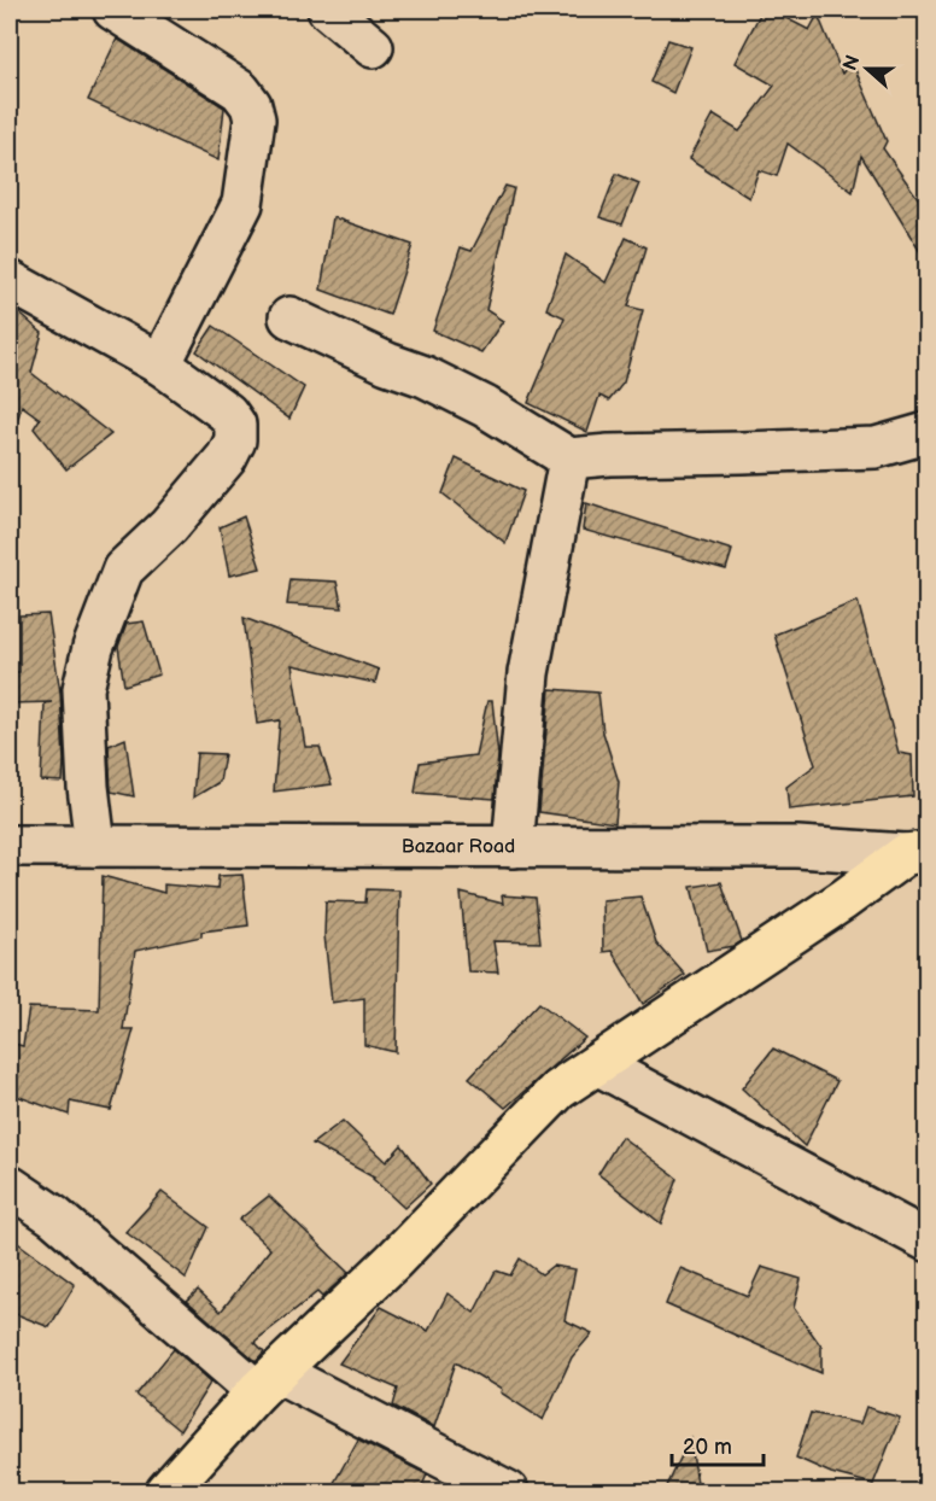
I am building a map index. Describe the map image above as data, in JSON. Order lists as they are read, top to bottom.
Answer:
{
  "streets": {
    "street": ["Bazaar Road"]
  },
  "scale_bar": "20 m",
  "north": "left"
}
